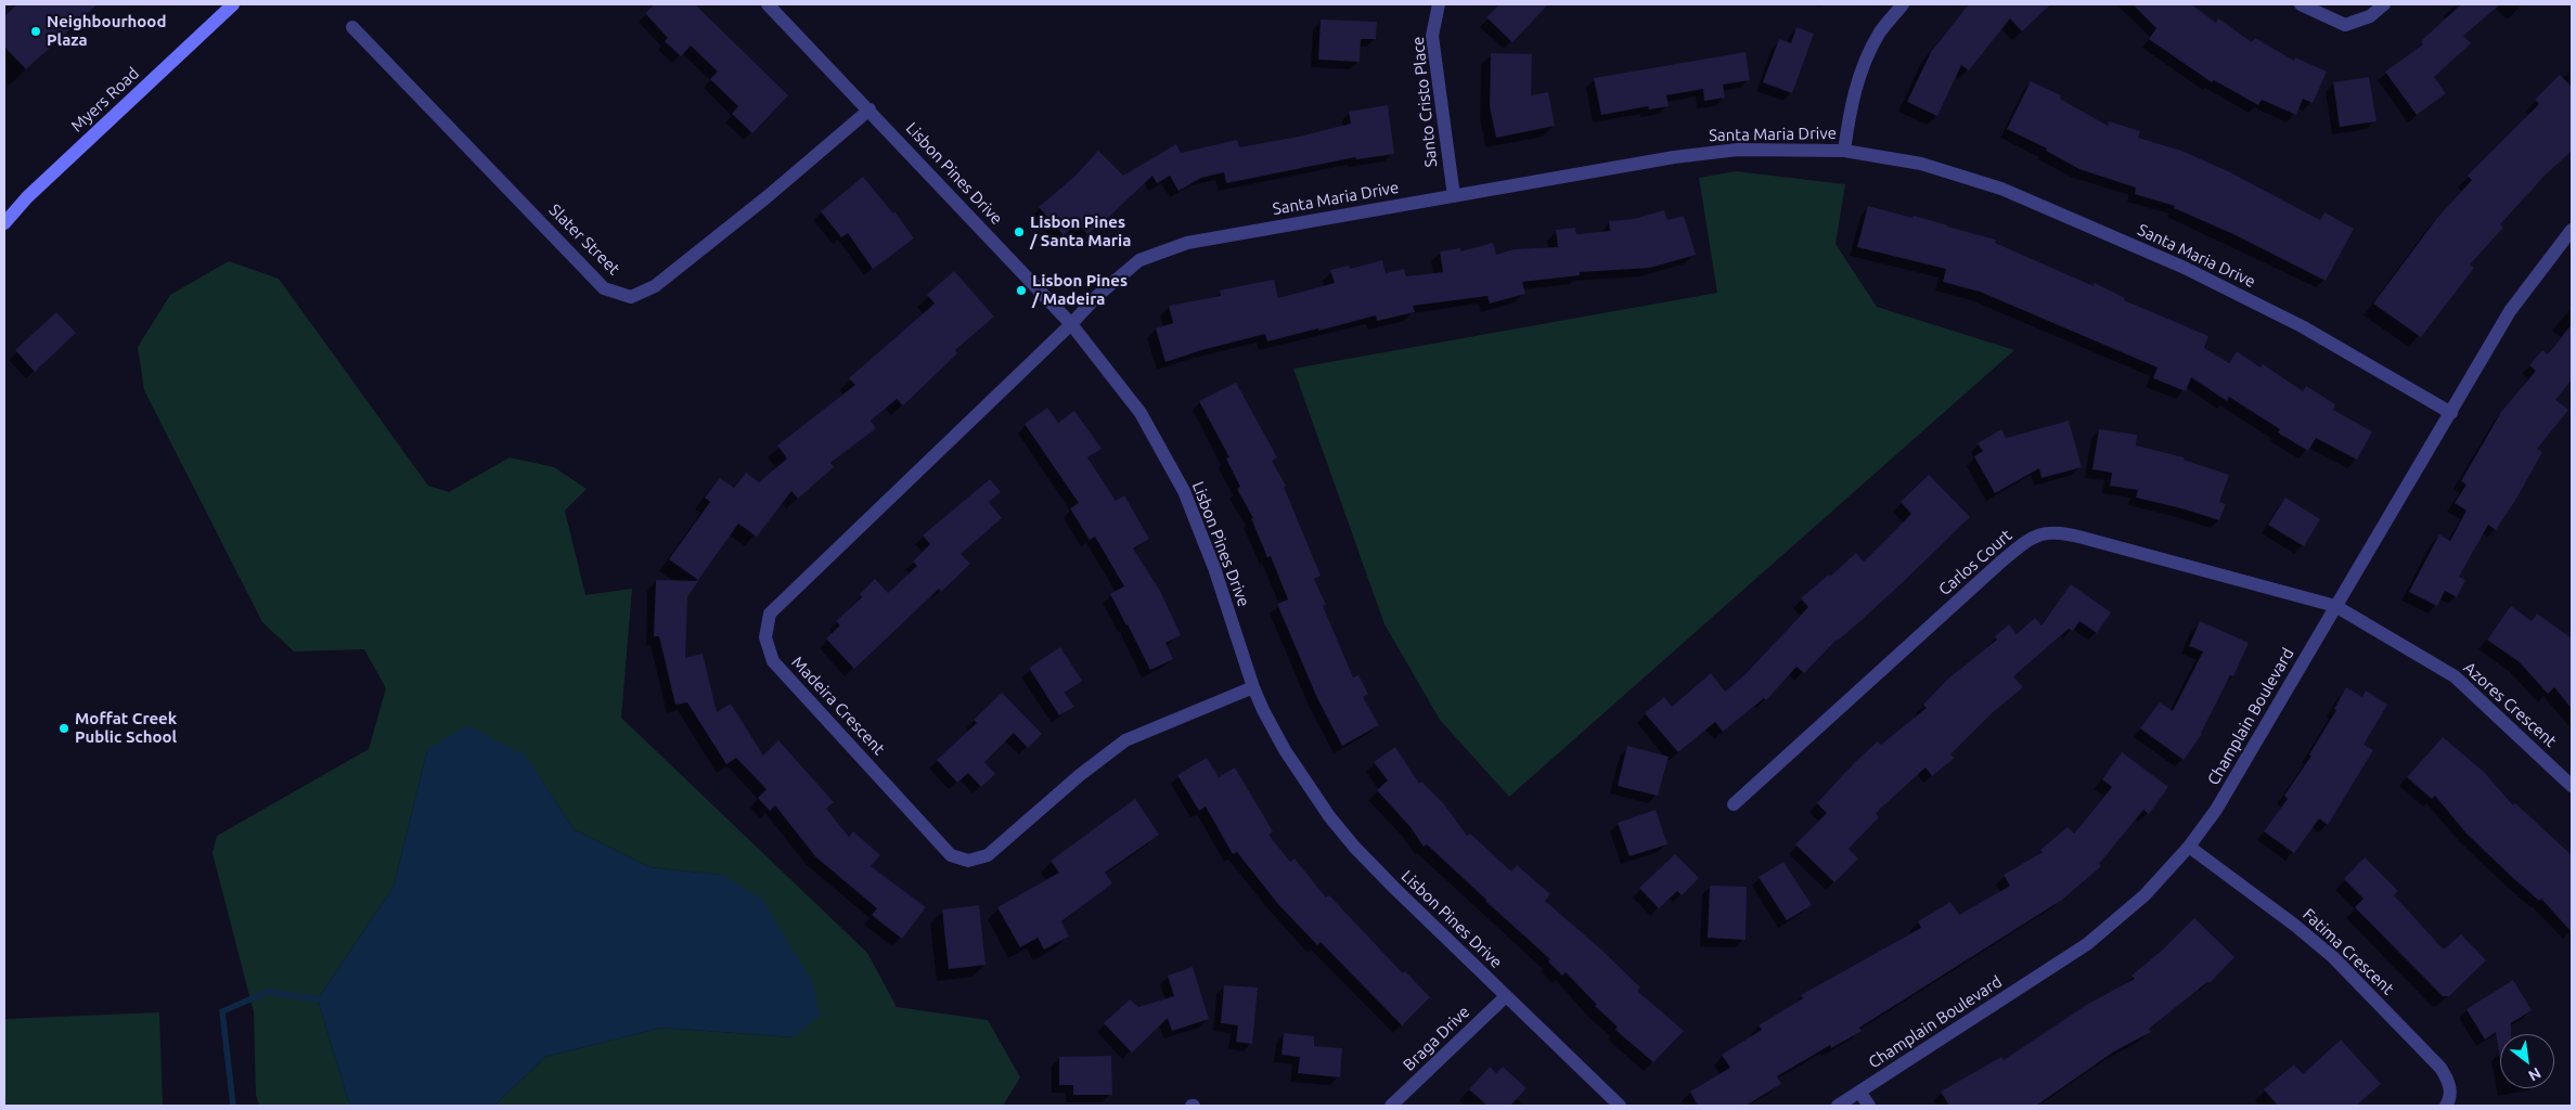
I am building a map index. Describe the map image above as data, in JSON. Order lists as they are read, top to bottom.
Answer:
{
  "streets": {
    "main road": ["Myers Road"],
    "street": [
      "Santo Cristo Place",
      "Santa Maria Drive",
      "Lisbon Pines Drive",
      "Slater Street",
      "Carlos Court",
      "Azores Crescent",
      "Madeira Crescent",
      "Champlain Boulevard",
      "Fatima Crescent",
      "Braga Drive"
    ]
  },
  "crossings": [
    ["Santo Cristo Place", "Santa Maria Drive"],
    ["Santa Maria Drive", "Lisbon Pines Drive"],
    ["Santa Maria Drive", "Madeira Crescent"],
    ["Santa Maria Drive", "Champlain Boulevard"],
    ["Lisbon Pines Drive", "Slater Street"],
    ["Lisbon Pines Drive", "Madeira Crescent"],
    ["Lisbon Pines Drive", "Braga Drive"],
    ["Carlos Court", "Azores Crescent"],
    ["Carlos Court", "Champlain Boulevard"],
    ["Azores Crescent", "Champlain Boulevard"],
    ["Champlain Boulevard", "Fatima Crescent"]
  ],
  "places": [
    "Neighbourhood Plaza",
    "Lisbon Pines / Santa Maria",
    "Lisbon Pines / Madeira",
    "Moffat Creek Public School"
  ],
  "north": "bottom right"
}
